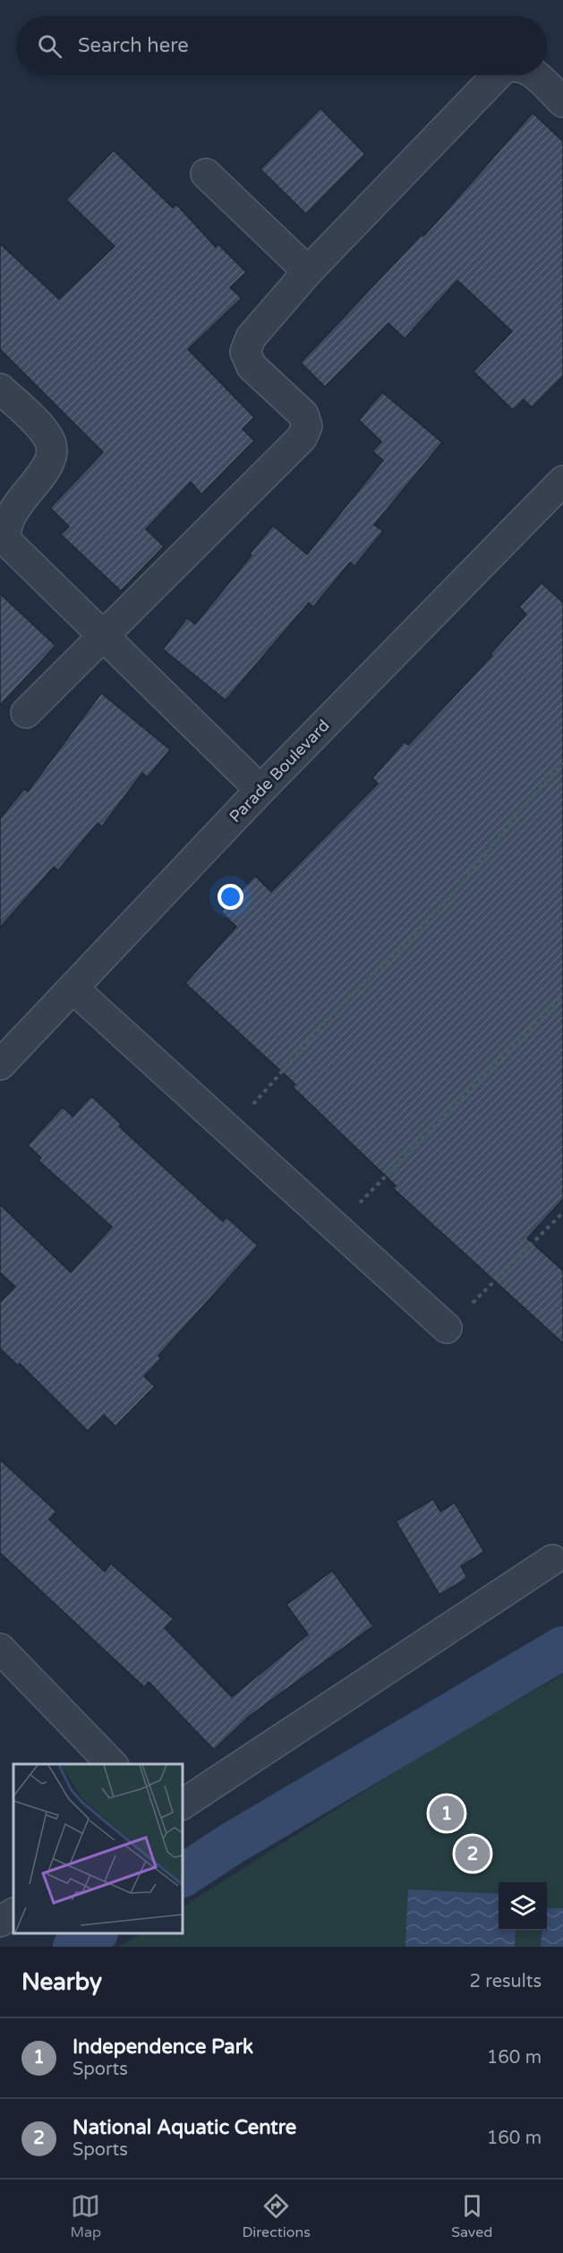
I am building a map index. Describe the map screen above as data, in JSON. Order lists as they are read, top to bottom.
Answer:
{
  "streets": {
    "street": ["Parade Boulevard"]
  },
  "page": {
    "search": "Search here",
    "pins": ["1", "2"],
    "heading": ["Nearby", "2 results"],
    "list": [
      {
        "mark": "1",
        "name": "Independence Park",
        "note": "Sports",
        "value": "160 m"
      },
      {
        "mark": "2",
        "name": "National Aquatic Centre",
        "note": "Sports",
        "value": "160 m"
      }
    ],
    "nav": ["Map", "Directions", "Saved"]
  }
}
